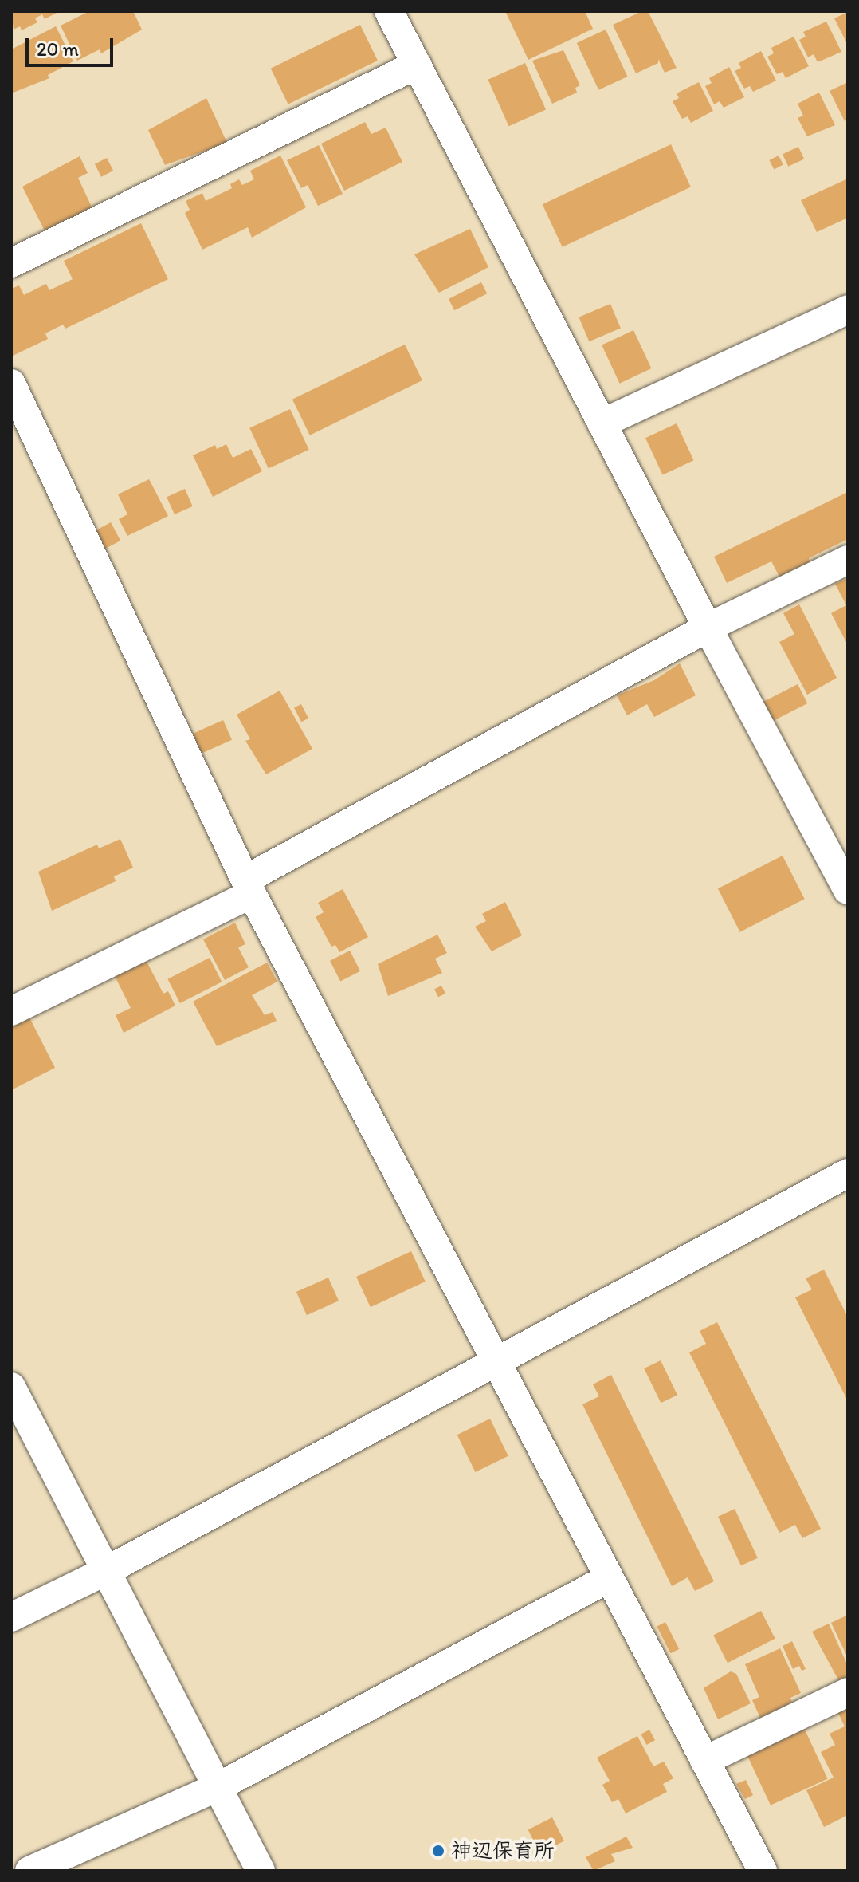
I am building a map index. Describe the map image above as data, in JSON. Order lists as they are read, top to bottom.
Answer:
{
  "places": ["神辺保育所"],
  "scale_bar": "20 m"
}
